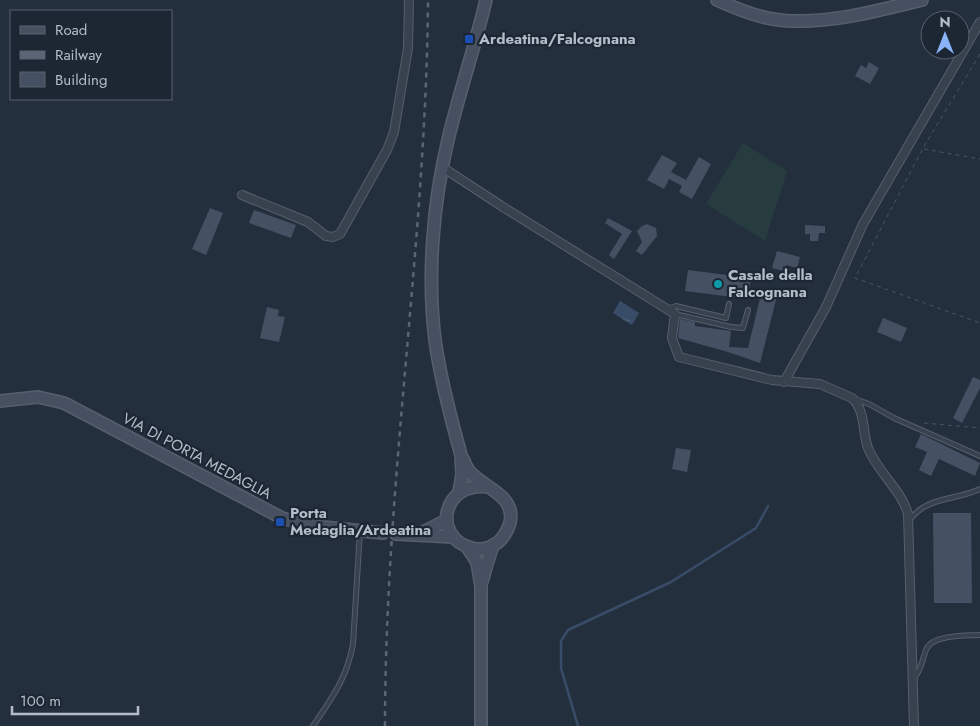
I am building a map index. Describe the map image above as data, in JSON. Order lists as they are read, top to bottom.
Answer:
{
  "streets": {
    "main road": ["VIA DI PORTA MEDAGLIA"]
  },
  "places": {
    "transit": ["Ardeatina/Falcognana", "Porta Medaglia/Ardeatina"],
    "other": ["Casale della Falcognana"]
  },
  "legend": ["Road", "Railway", "Building"],
  "scale_bar": "100 m",
  "north": "top"
}
